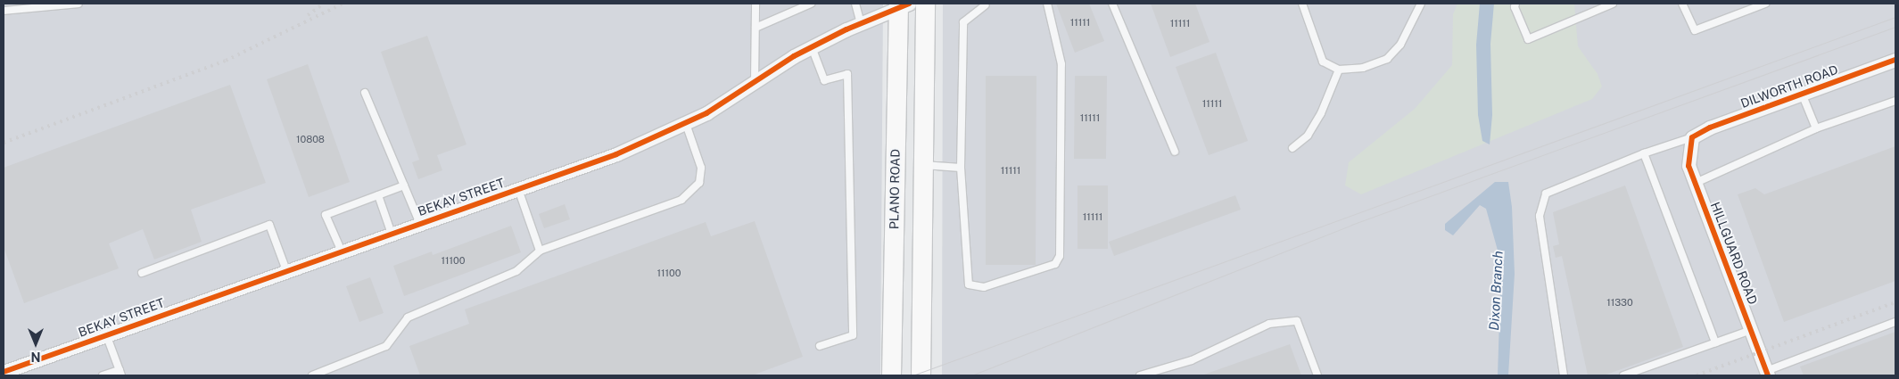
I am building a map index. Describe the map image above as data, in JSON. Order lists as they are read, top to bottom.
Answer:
{
  "streets": {
    "main road": ["PLANO ROAD"],
    "street": ["DILWORTH ROAD", "BEKAY STREET", "HILLGUARD ROAD"]
  },
  "crossings": [
    ["DILWORTH ROAD", "HILLGUARD ROAD"],
    ["PLANO ROAD", "BEKAY STREET"]
  ],
  "water": ["Dixon Branch"],
  "house_numbers": [
    "11111",
    "11111",
    "11111",
    "11111",
    "10808",
    "11111",
    "11111",
    "11100",
    "11100",
    "11330"
  ],
  "north": "bottom"
}
